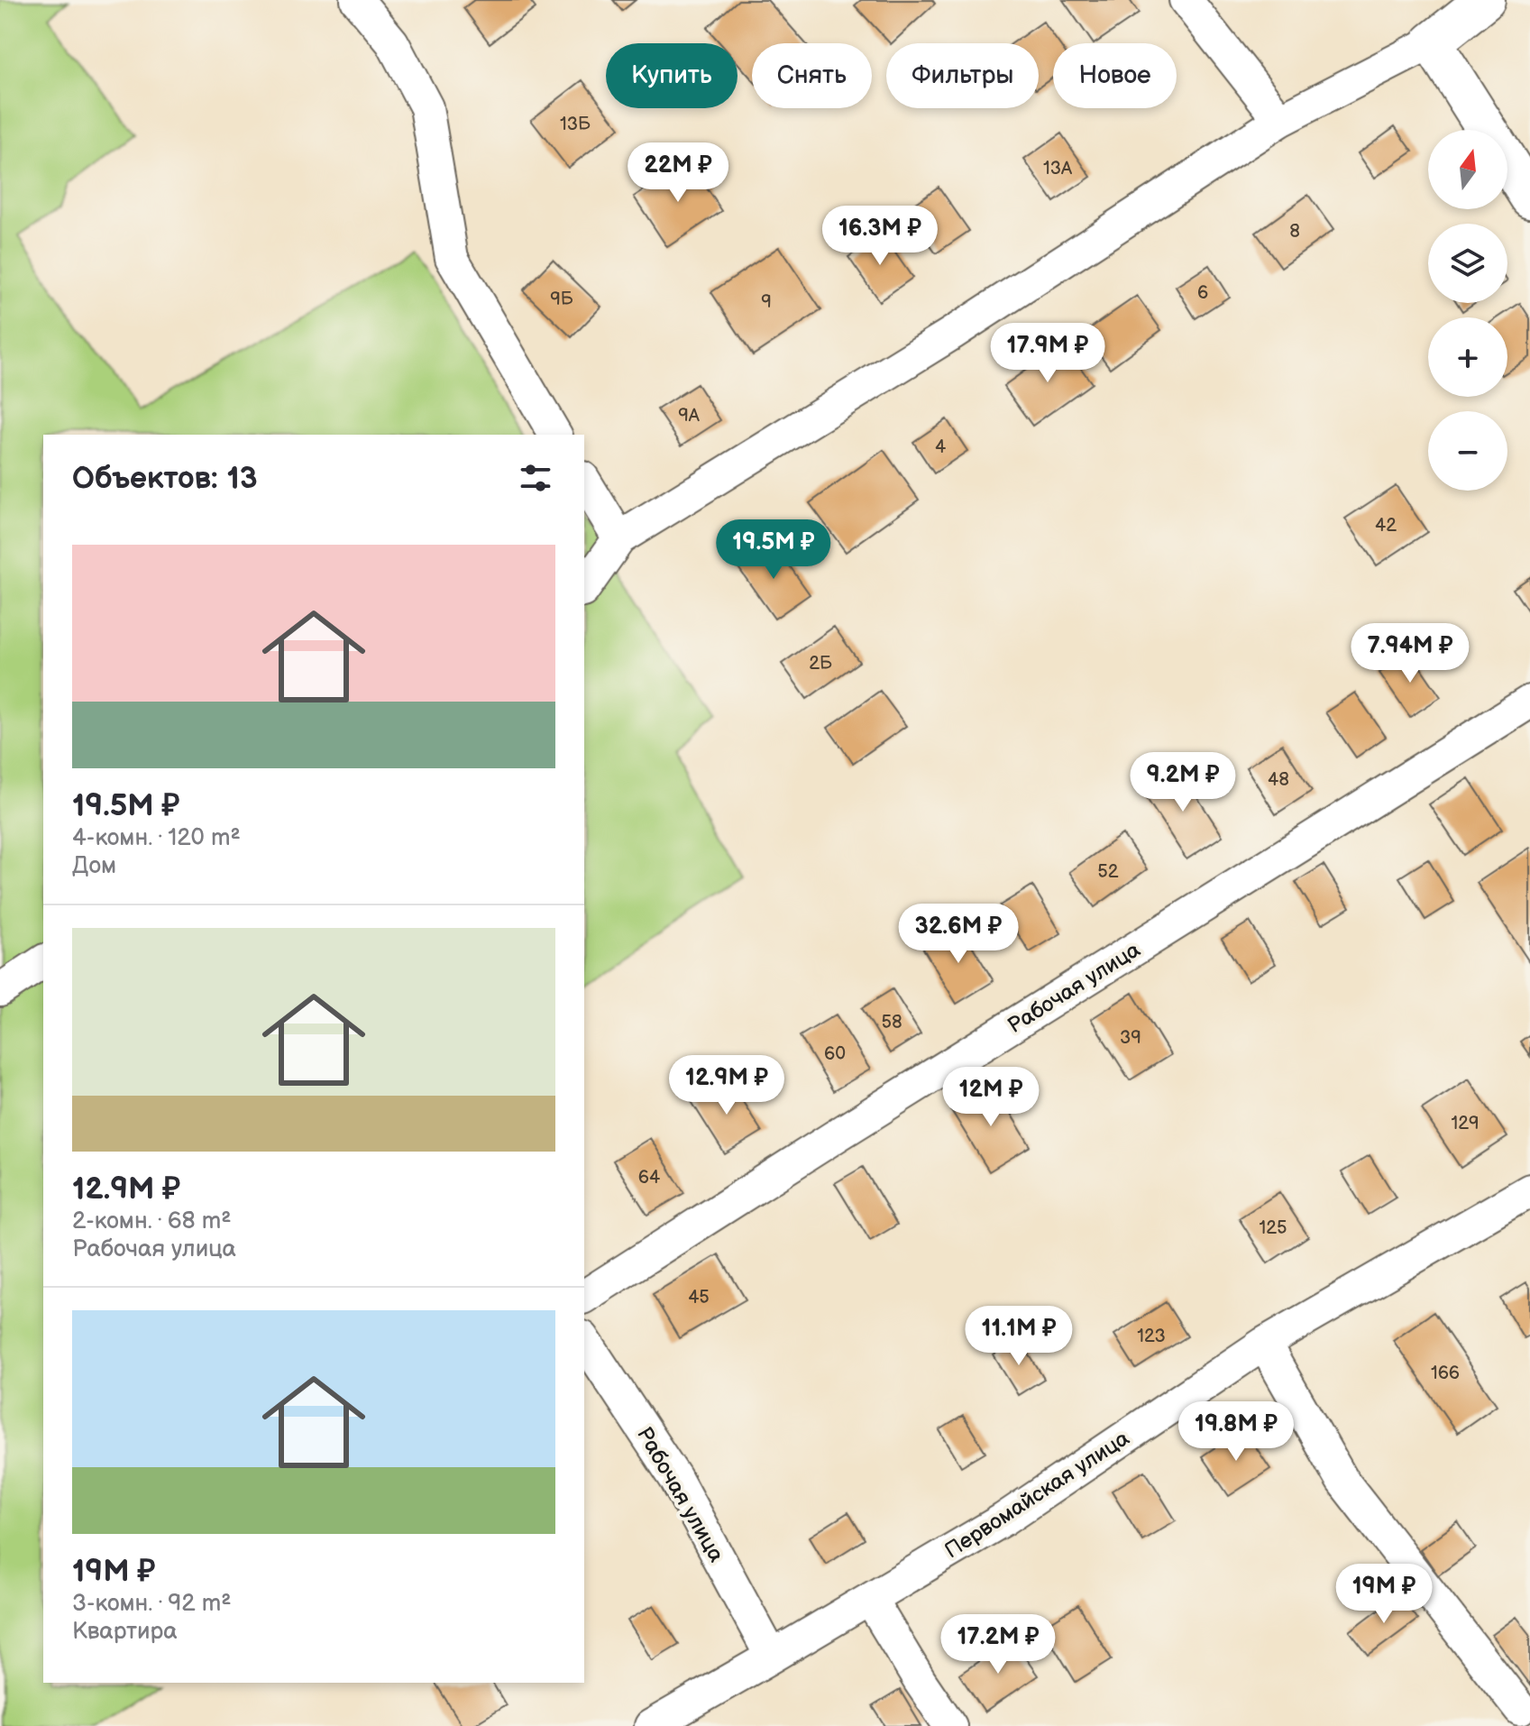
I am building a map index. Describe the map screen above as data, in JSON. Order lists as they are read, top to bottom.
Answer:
{
  "streets": {
    "street": ["Рабочая улица", "Первомайская улица"]
  },
  "crossings": [
    ["Рабочая улица", "Первомайская улица"]
  ],
  "house_numbers": [
    "13Б",
    "13А",
    "8",
    "6",
    "9Б",
    "9",
    "9А",
    "4",
    "42",
    "2Б",
    "48",
    "52",
    "58",
    "39",
    "60",
    "129",
    "64",
    "125",
    "45",
    "123",
    "166"
  ],
  "north": "top",
  "page": {
    "chip": [
      "Купить",
      "Снять",
      "Фильтры",
      "Новое"
    ],
    "map_buttons": ["+", "−"],
    "price": [
      "22M ₽",
      "16.3M ₽",
      "17.9M ₽",
      "19.5M ₽",
      "7.94M ₽",
      "9.2M ₽",
      "32.6M ₽",
      "12.9M ₽",
      "12M ₽",
      "11.1M ₽",
      "19.8M ₽",
      "19M ₽",
      "17.2M ₽"
    ],
    "heading": "Объектов: 13",
    "list": [
      {
        "name": "19.5M ₽",
        "note": "4-комн. · 120 m² · Дом"
      },
      {
        "name": "12.9M ₽",
        "note": "2-комн. · 68 m² · Рабочая улица"
      },
      {
        "name": "19M ₽",
        "note": "3-комн. · 92 m² · Квартира"
      }
    ]
  }
}
